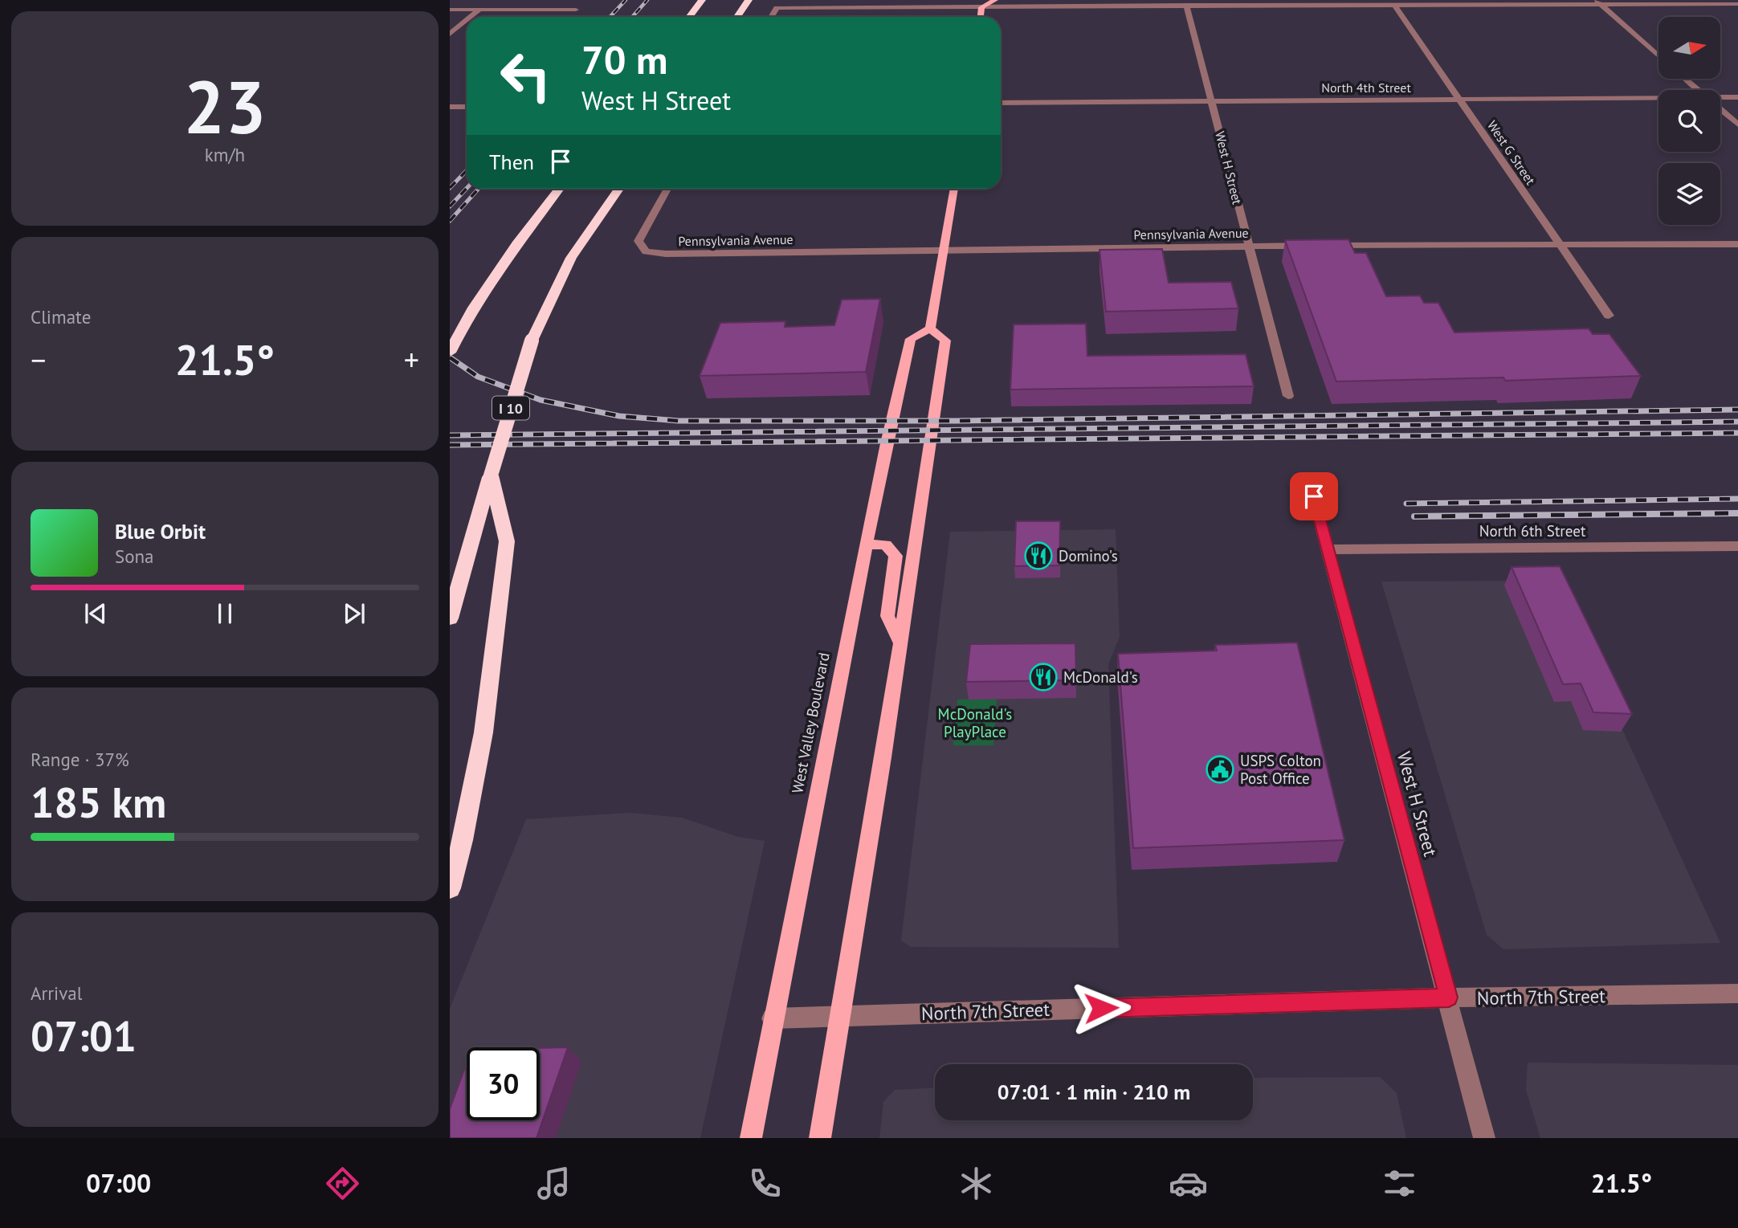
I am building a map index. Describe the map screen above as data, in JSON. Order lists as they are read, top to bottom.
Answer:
{
  "streets": {
    "highway": ["I 10"],
    "main road": ["West Valley Boulevard"],
    "street": [
      "North 4th Street",
      "West G Street",
      "West H Street",
      "Pennsylvania Avenue",
      "North 6th Street",
      "North 7th Street"
    ]
  },
  "crossings": [
    ["North 4th Street", "West G Street"],
    ["North 4th Street", "West H Street"],
    ["West H Street", "Pennsylvania Avenue"],
    ["West H Street", "North 6th Street"],
    ["West H Street", "North 7th Street"],
    ["West Valley Boulevard", "North 7th Street"]
  ],
  "parks": ["McDonald's PlayPlace"],
  "places": {
    "restaurant": ["Domino's", "McDonald's"],
    "public building": ["USPS Colton Post Office"]
  },
  "north": "right",
  "page": {
    "tile": [
      ["23", "km/h"],
      "Climate",
      ["Range · 37%", "185 km"],
      ["Arrival", "07:01"]
    ],
    "turn": ["70 m", "West H Street"],
    "then": "Then",
    "heat": ["−", "21.5°", "+"],
    "song": ["Blue Orbit", "Sona"],
    "limit": "30",
    "trip": "07:01 · 1 min · 210 m",
    "tabs": ["07:00", "21.5°"]
  }
}
